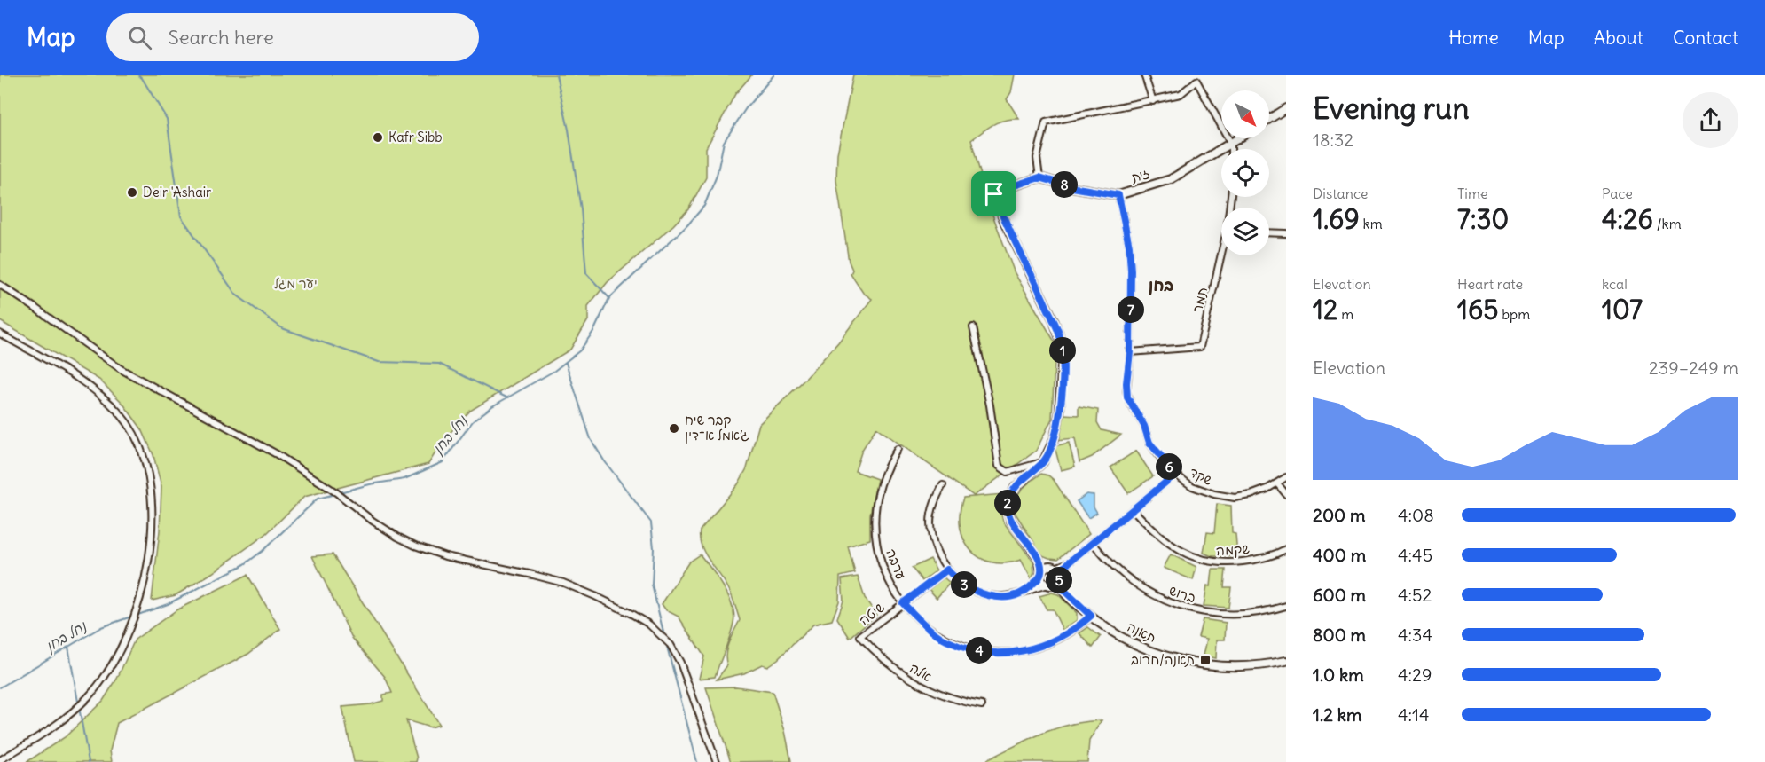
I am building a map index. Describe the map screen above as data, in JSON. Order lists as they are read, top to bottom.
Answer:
{
  "streets": {
    "street": [
      "זית",
      "תמר",
      "שקד",
      "שקמה",
      "ערבה",
      "ברוש",
      "שיטה",
      "תאנה",
      "אלה"
    ]
  },
  "crossings": [
    ["זית", "שקד"],
    ["תמר", "שקד"],
    ["ערבה", "שיטה"],
    ["ערבה", "תאנה"],
    ["שיטה", "אלה"]
  ],
  "districts": ["בחן"],
  "water": ["נחל בחן"],
  "parks": ["יער מגל"],
  "places": {
    "other": ["Kafr Sibb", "Deir 'Ashair", "קבר שיח ג׳אמל א־דין"],
    "transit": ["תאנה/חרוב"]
  },
  "north": "bottom right",
  "page": {
    "header": "Map",
    "search": "Search here",
    "nav": [
      "Home",
      "Map",
      "About",
      "Contact"
    ],
    "heading": ["Evening run", "18:32"],
    "stats": [
      ["Distance", "1.69 km"],
      ["Time", "7:30"],
      ["Pace", "4:26 /km"],
      ["Elevation", "12 m"],
      ["Heart rate", "165 bpm"],
      ["kcal", "107"]
    ],
    "pins": [
      "8",
      "7",
      "1",
      "6",
      "2",
      "5",
      "3",
      "4"
    ],
    "chart": ["Elevation", "239–249 m"],
    "list": [
      {
        "name": "200 m",
        "note": "4:08"
      },
      {
        "name": "400 m",
        "note": "4:45"
      },
      {
        "name": "600 m",
        "note": "4:52"
      },
      {
        "name": "800 m",
        "note": "4:34"
      },
      {
        "name": "1.0 km",
        "note": "4:29"
      },
      {
        "name": "1.2 km",
        "note": "4:14"
      }
    ]
  }
}
